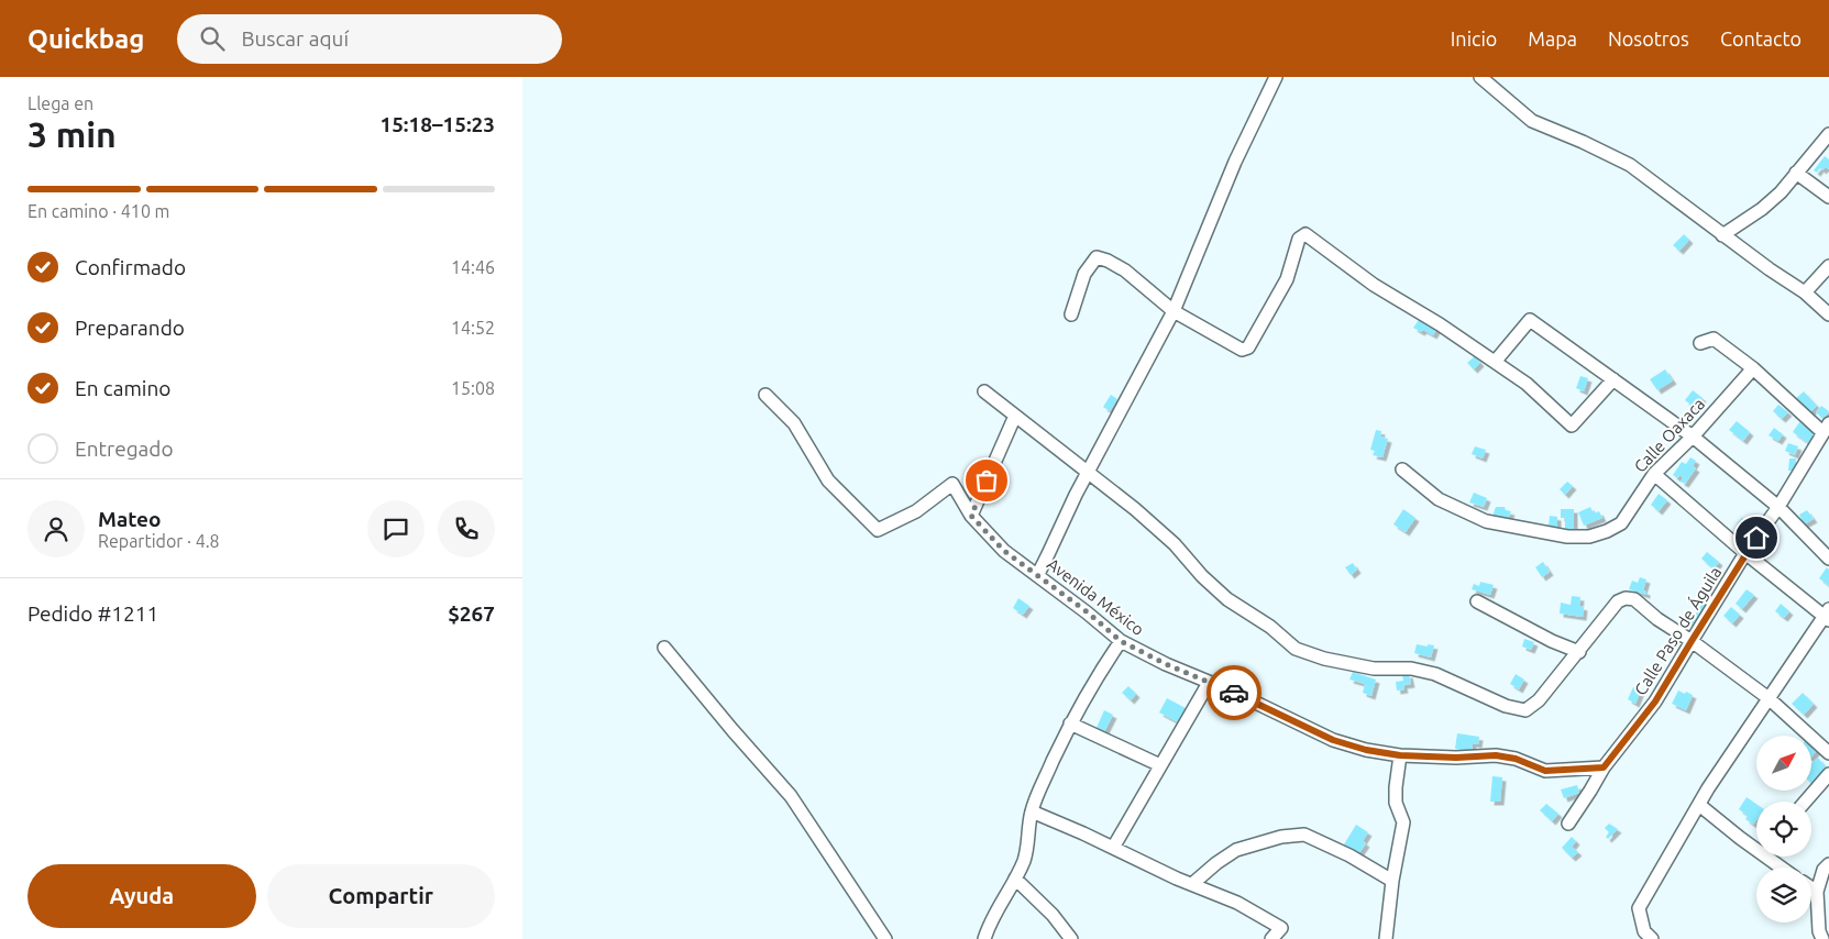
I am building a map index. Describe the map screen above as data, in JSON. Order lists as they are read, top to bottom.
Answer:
{
  "streets": {
    "street": ["Calle Oaxaca", "Avenida México", "Calle Paso de Águila"]
  },
  "crossings": [
    ["Avenida México", "Calle Paso de Águila"]
  ],
  "north": "top right",
  "page": {
    "header": "Quickbag",
    "search": "Buscar aquí",
    "nav": [
      "Inicio",
      "Mapa",
      "Nosotros",
      "Contacto"
    ],
    "heading": ["3 min", "Llega en", "15:18–15:23"],
    "panel": [
      "Mateo",
      "Repartidor · 4.8",
      "Pedido #1211",
      "$267"
    ],
    "bar": "En camino · 410 m",
    "list": [
      ["Confirmado", "14:46"],
      ["Preparando", "14:52"],
      ["En camino", "15:08"],
      "Entregado"
    ],
    "buttons": ["Ayuda", "Compartir"]
  }
}
